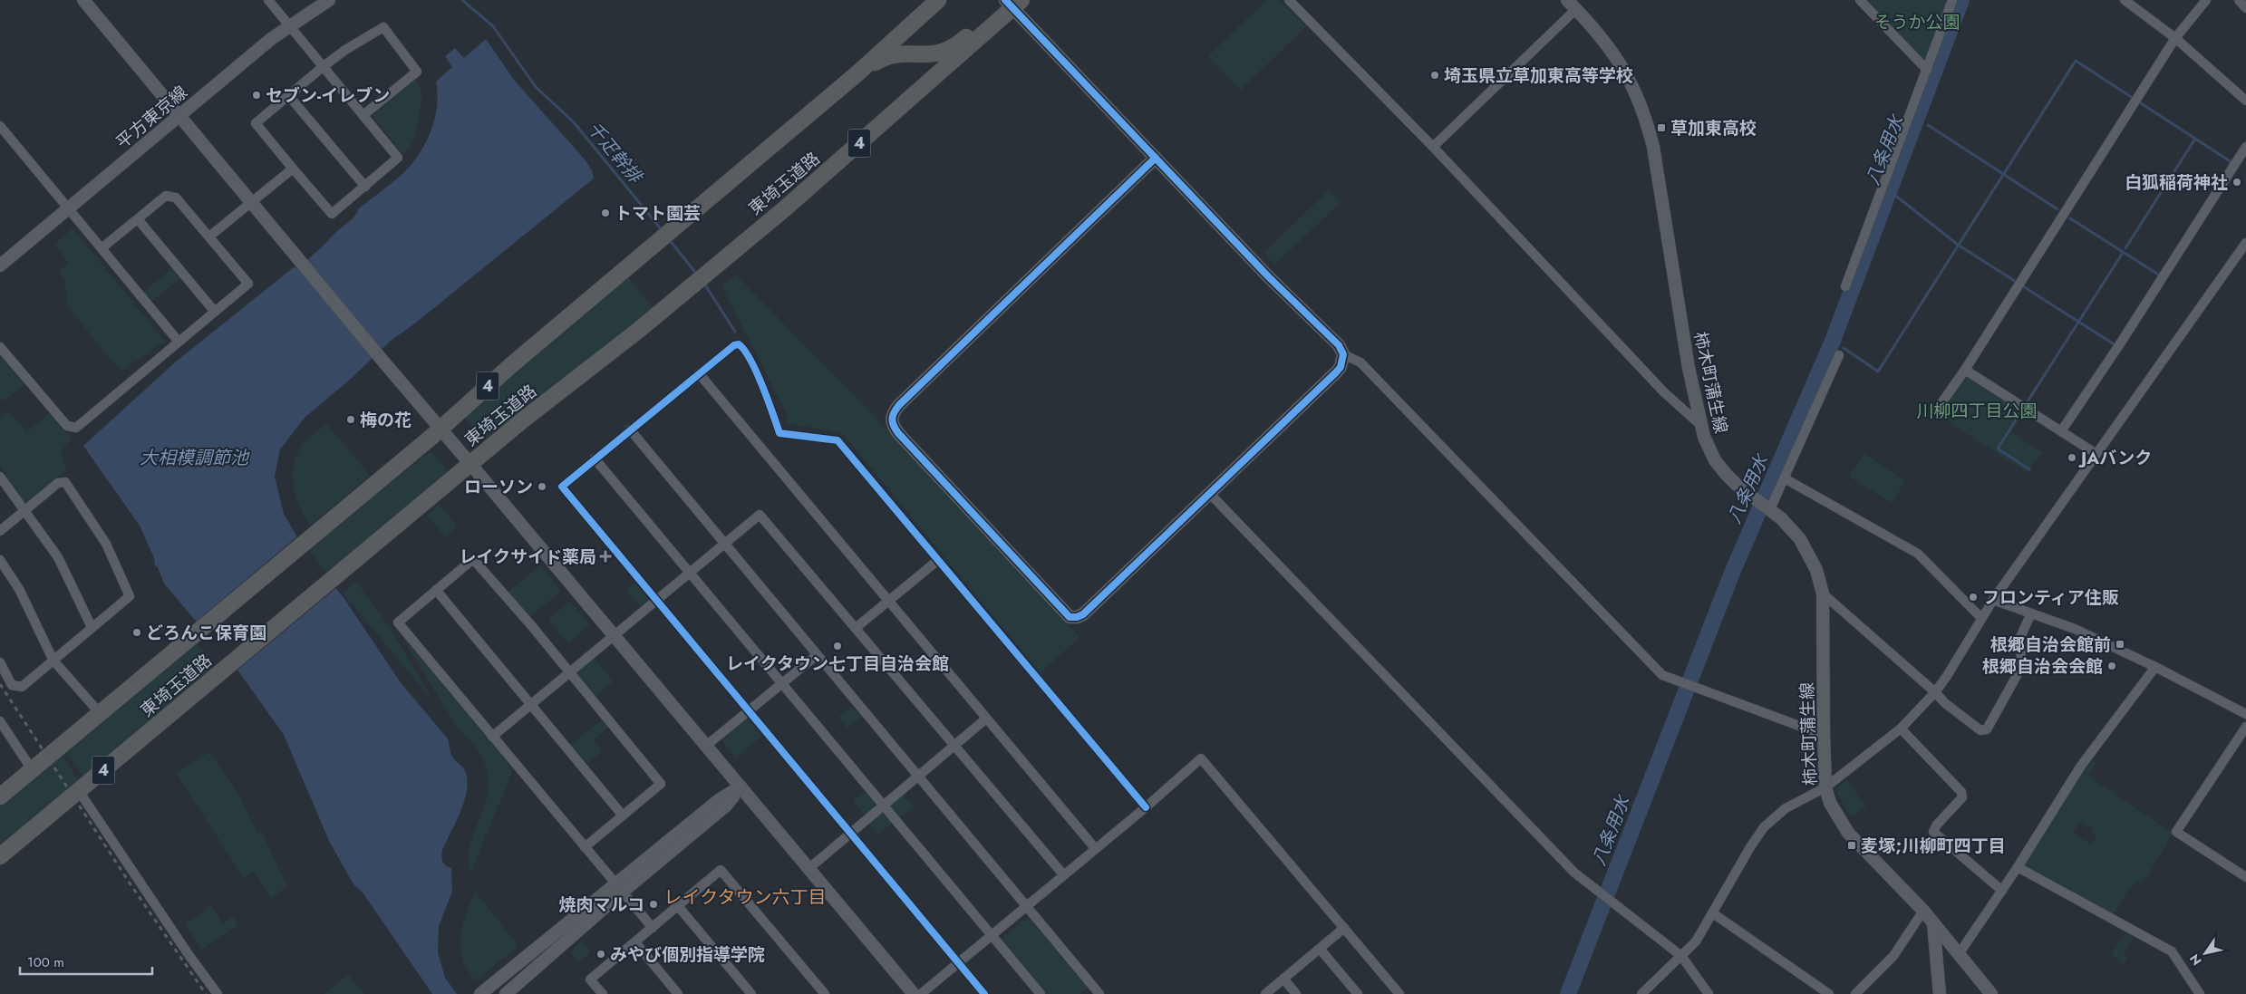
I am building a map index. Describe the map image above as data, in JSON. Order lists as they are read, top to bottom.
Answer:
{
  "streets": {
    "highway": ["4", "東埼玉道路"],
    "street": ["平方東京線", "柿木町蒲生線"]
  },
  "crossings": [
    ["4", "東埼玉道路"]
  ],
  "districts": ["レイクタウン六丁目"],
  "water": ["八条用水", "千疋幹排", "大相模調節池"],
  "parks": ["そうか公園", "川柳四丁目公園"],
  "places": {
    "other": [
      "埼玉県立草加東高等学校",
      "セブン-イレブン",
      "白狐稲荷神社",
      "トマト園芸",
      "梅の花",
      "JAバンク",
      "ローソン",
      "フロンティア住販",
      "どろんこ保育園",
      "レイクタウン七丁目自治会館",
      "根郷自治会会館",
      "焼肉マルコ",
      "みやび個別指導学院"
    ],
    "transit": ["草加東高校", "根郷自治会館前", "麦塚;川柳町四丁目"],
    "health": ["レイクサイド薬局"]
  },
  "scale_bar": "100 m",
  "north": "bottom left"
}
